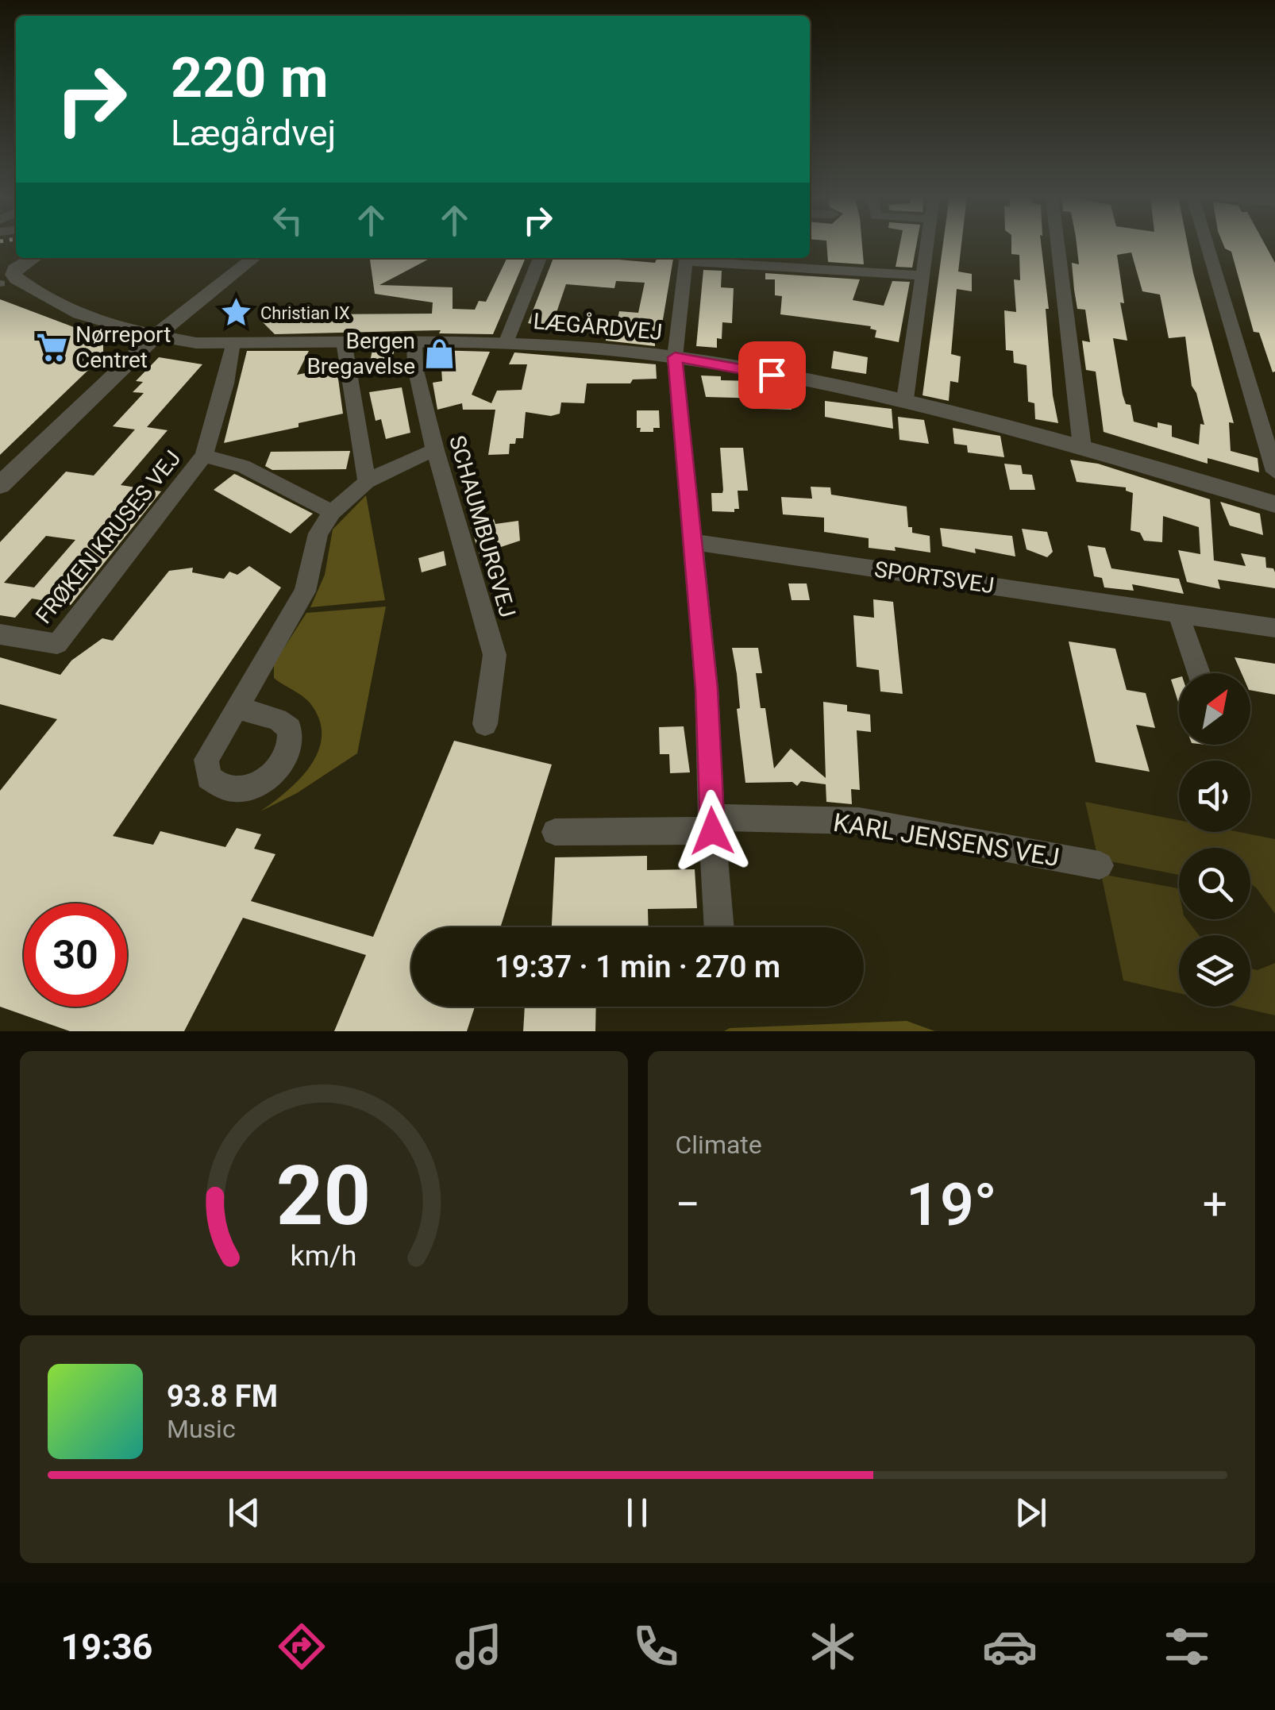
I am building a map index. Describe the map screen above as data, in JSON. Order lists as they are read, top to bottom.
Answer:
{
  "streets": {
    "street": [
      "LÆGÅRDVEJ",
      "SCHAUMBURGVEJ",
      "FRØKEN KRUSES VEJ",
      "SPORTSVEJ",
      "KARL JENSENS VEJ"
    ]
  },
  "crossings": [
    ["LÆGÅRDVEJ", "SCHAUMBURGVEJ"],
    ["LÆGÅRDVEJ", "FRØKEN KRUSES VEJ"]
  ],
  "places": {
    "place": ["Christian IX"],
    "supermarket": ["Nørreport Centret"],
    "shop": ["Bergen Bregavelse"]
  },
  "north": "top right",
  "page": {
    "turn": ["220 m", "Lægårdvej"],
    "limit": "30",
    "trip": "19:37 · 1 min · 270 m",
    "tile": "Climate",
    "heat": ["−", "19°", "+"],
    "song": ["93.8 FM", "Music"],
    "tabs": "19:36",
    "gauge": ["20", "km/h"]
  }
}
